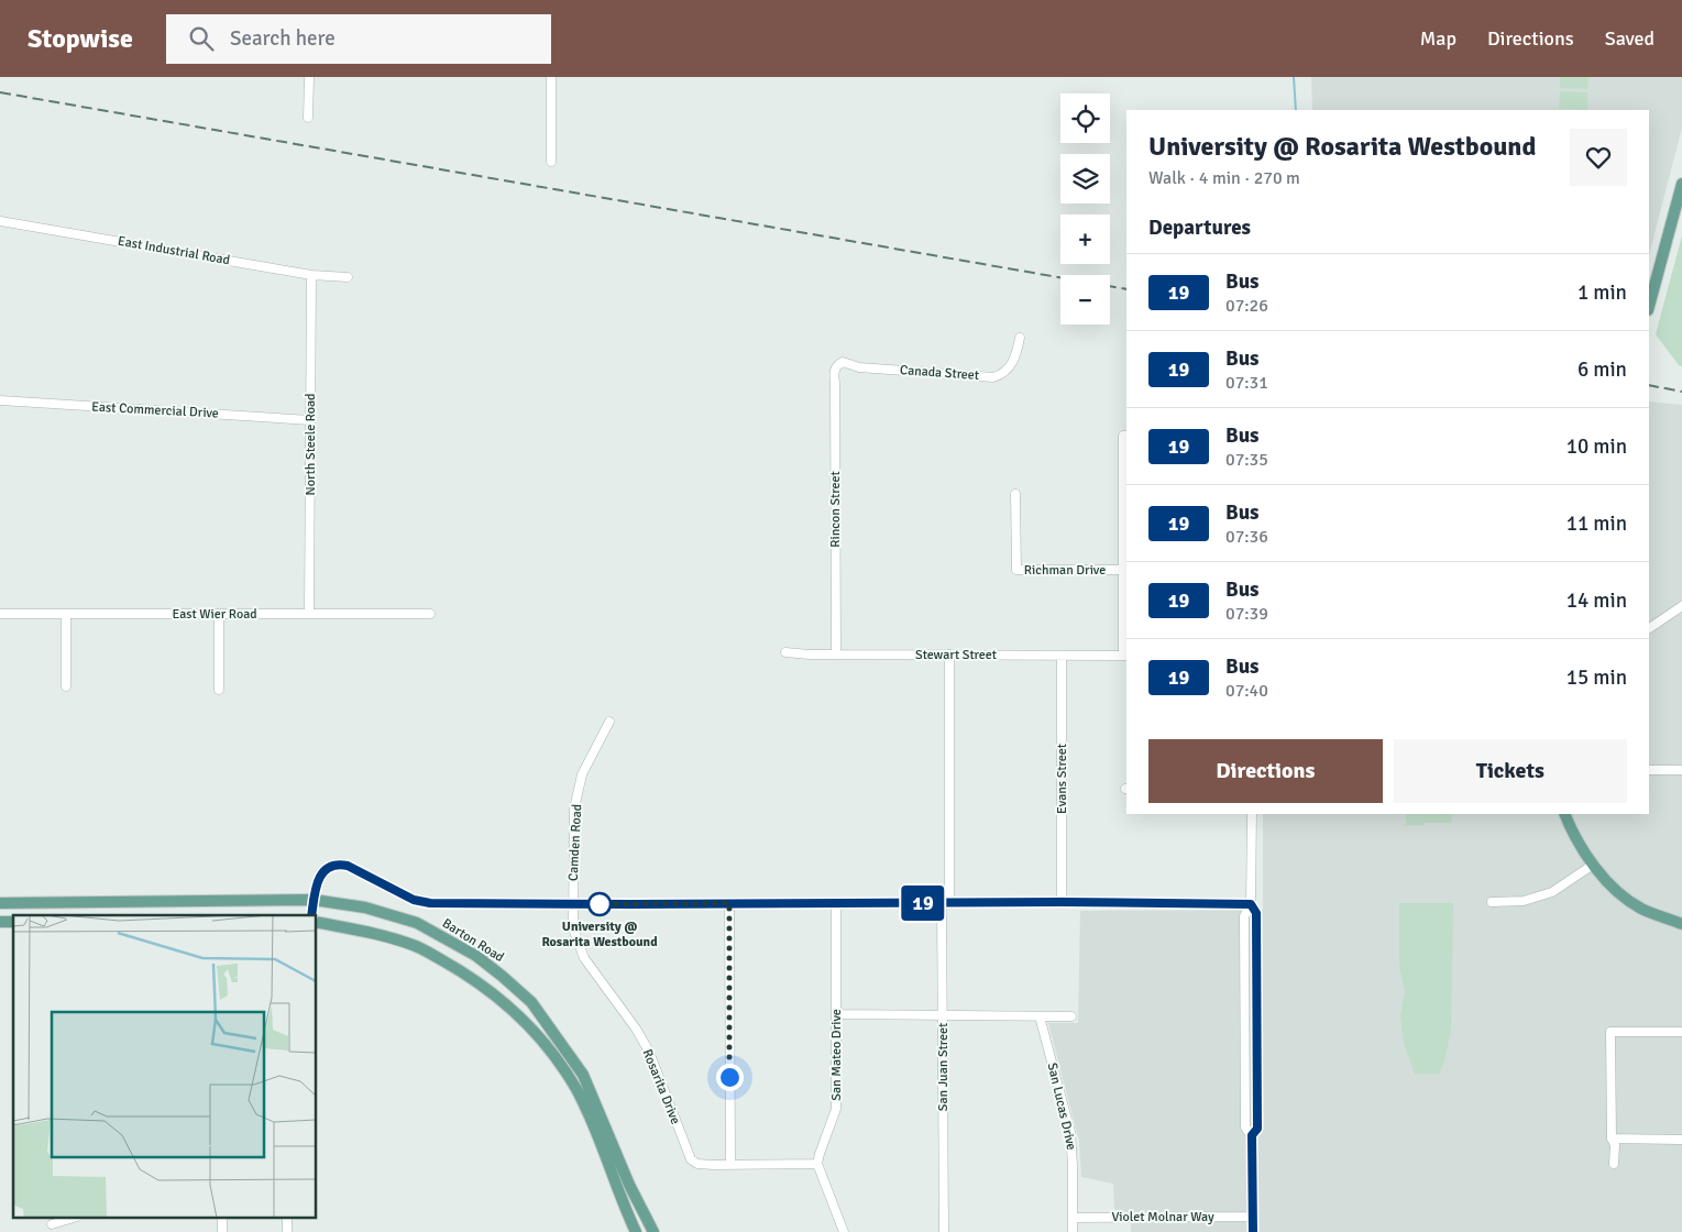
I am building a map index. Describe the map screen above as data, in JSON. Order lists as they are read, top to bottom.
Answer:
{
  "streets": {
    "main road": ["Barton Road"],
    "street": [
      "East Industrial Road",
      "Canada Street",
      "East Commercial Drive",
      "North Steele Road",
      "Rincon Street",
      "Richman Drive",
      "East Wier Road",
      "Stewart Street",
      "Evans Street",
      "Camden Road",
      "San Mateo Drive",
      "San Juan Street",
      "Rosarita Drive",
      "San Lucas Drive",
      "Violet Molnar Way"
    ]
  },
  "crossings": [
    ["East Industrial Road", "North Steele Road"],
    ["Canada Street", "Rincon Street"],
    ["East Commercial Drive", "North Steele Road"],
    ["North Steele Road", "East Wier Road"],
    ["Rincon Street", "Stewart Street"],
    ["Stewart Street", "Evans Street"],
    ["Stewart Street", "San Juan Street"],
    ["Camden Road", "Rosarita Drive"],
    ["San Mateo Drive", "Rosarita Drive"],
    ["San Lucas Drive", "Violet Molnar Way"]
  ],
  "places": ["University @ Rosarita Westbound"],
  "lines": ["bus line 19"],
  "page": {
    "header": "Stopwise",
    "search": "Search here",
    "nav": ["Map", "Directions", "Saved"],
    "on_map": "19",
    "map_buttons": ["+", "−"],
    "heading": [
      ["University @ Rosarita Westbound", "Walk · 4 min · 270 m"],
      "Departures"
    ],
    "list": [
      {
        "mark": "19",
        "name": "Bus",
        "note": "07:26",
        "value": "1 min"
      },
      {
        "mark": "19",
        "name": "Bus",
        "note": "07:31",
        "value": "6 min"
      },
      {
        "mark": "19",
        "name": "Bus",
        "note": "07:35",
        "value": "10 min"
      },
      {
        "mark": "19",
        "name": "Bus",
        "note": "07:36",
        "value": "11 min"
      },
      {
        "mark": "19",
        "name": "Bus",
        "note": "07:39",
        "value": "14 min"
      },
      {
        "mark": "19",
        "name": "Bus",
        "note": "07:40",
        "value": "15 min"
      }
    ],
    "buttons": ["Directions", "Tickets"]
  }
}
